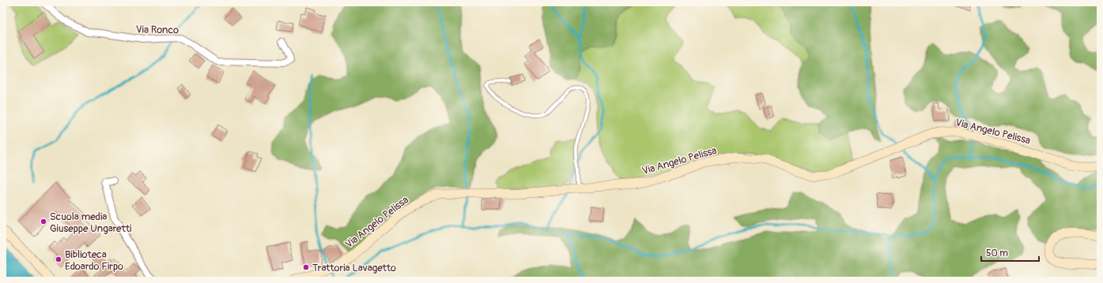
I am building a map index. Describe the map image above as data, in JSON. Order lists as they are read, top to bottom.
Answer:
{
  "streets": {
    "street": ["Via Ronco", "Via Angelo Pelissa"]
  },
  "places": ["Scuola media Giuseppe Ungaretti", "Biblioteca Edoardo Firpo", "Trattoria Lavagetto"],
  "scale_bar": "50 m"
}
